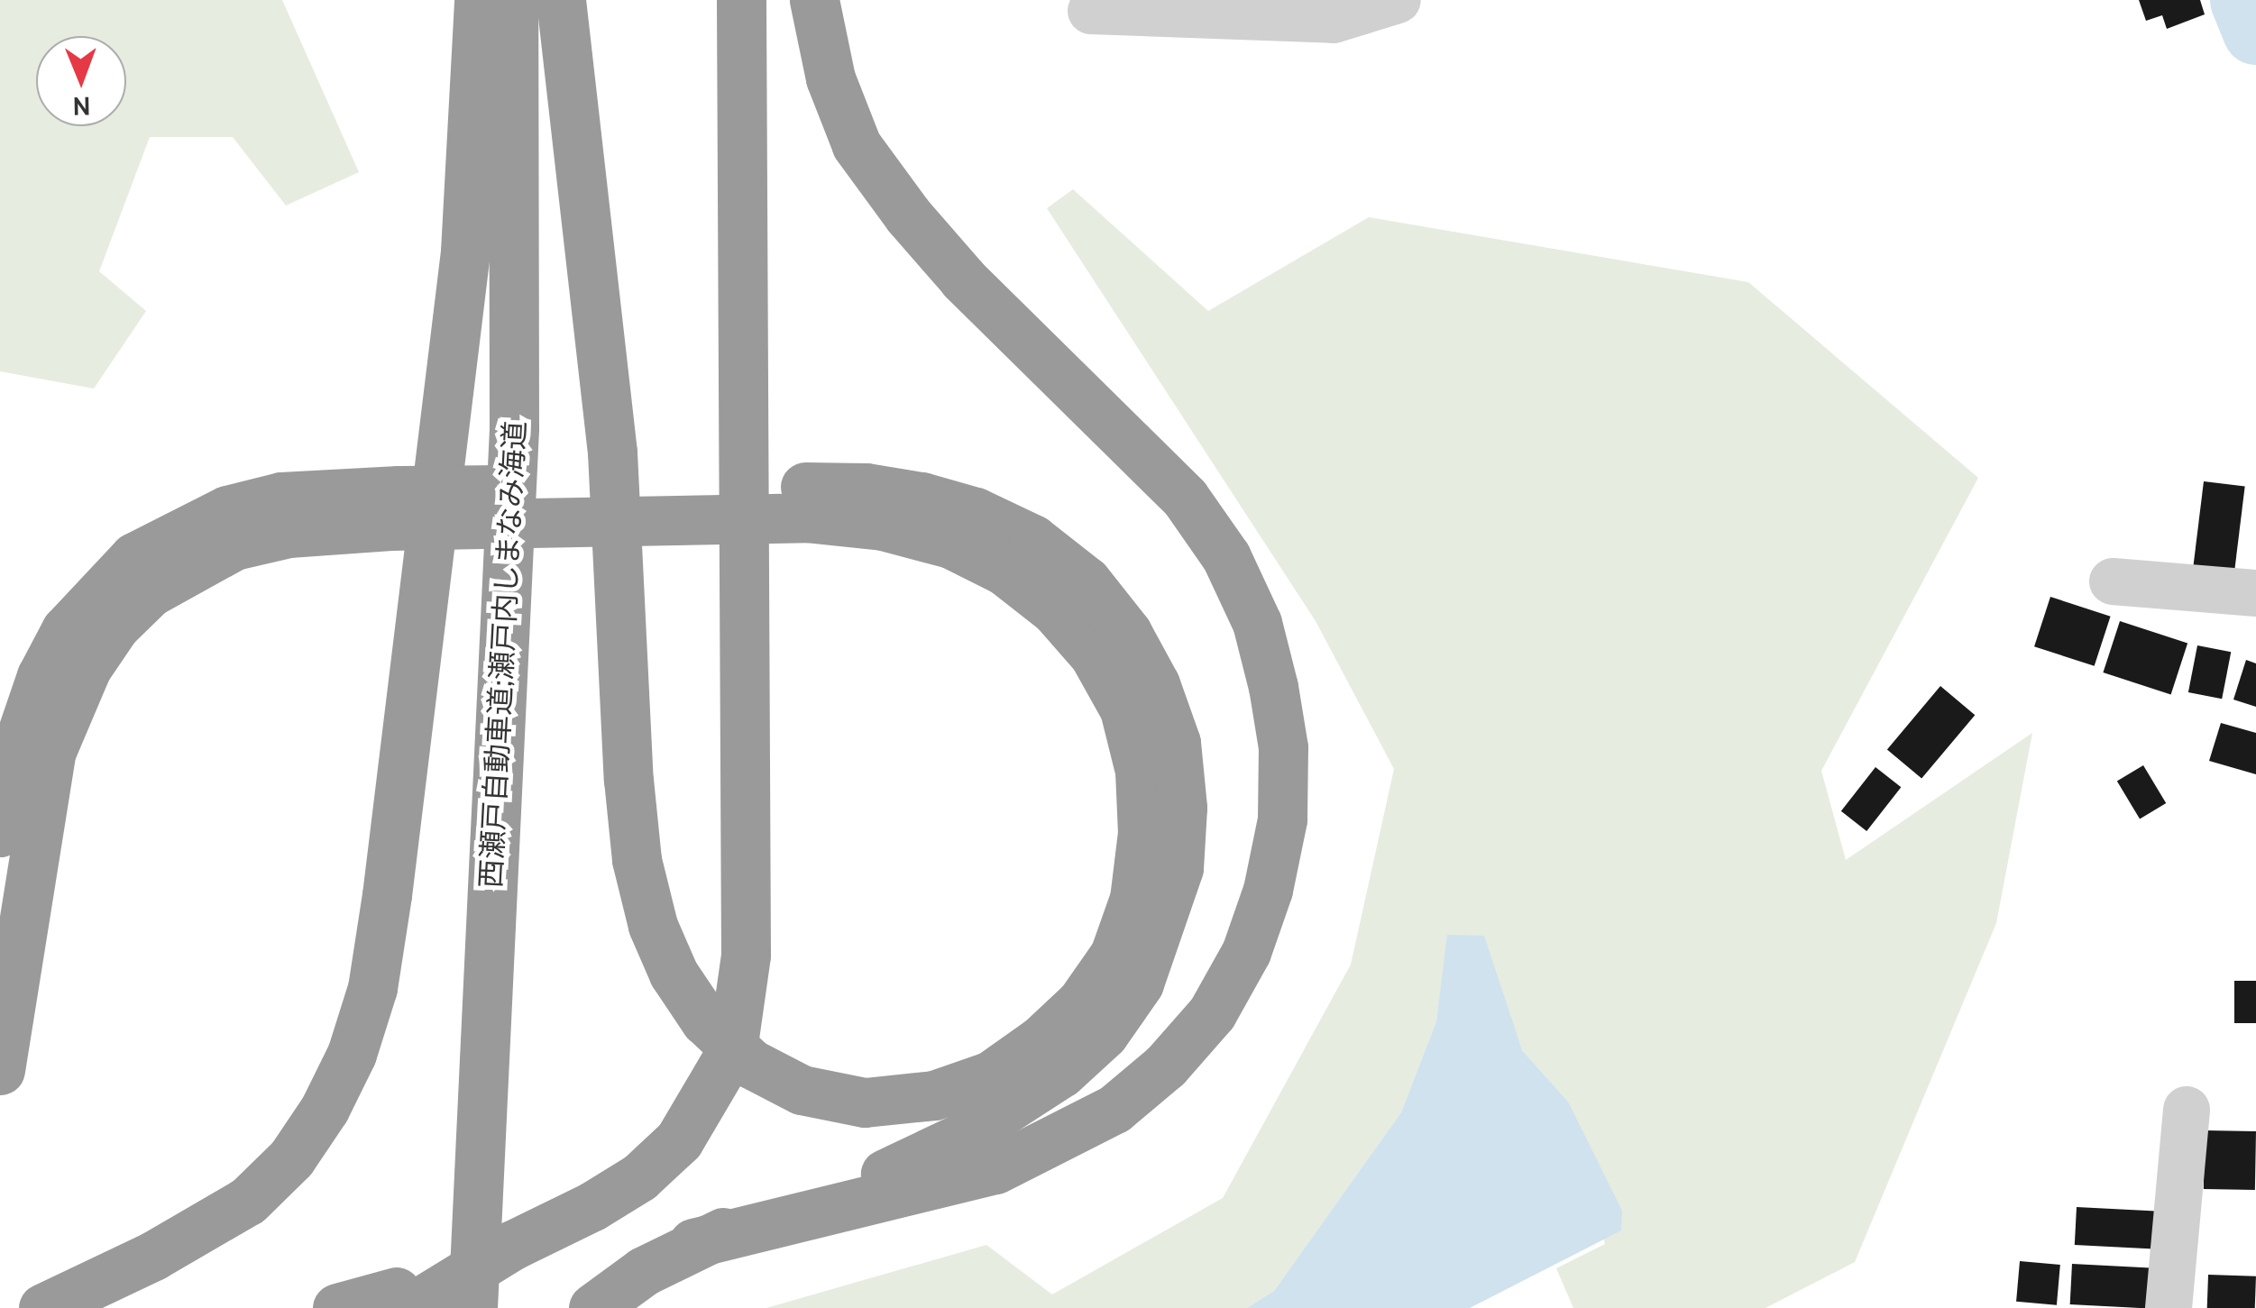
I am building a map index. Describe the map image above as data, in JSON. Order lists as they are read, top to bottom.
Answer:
{
  "streets": {
    "highway": ["西瀬戸自動車道;瀬戸内しまなみ海道"]
  },
  "north": "bottom"
}
